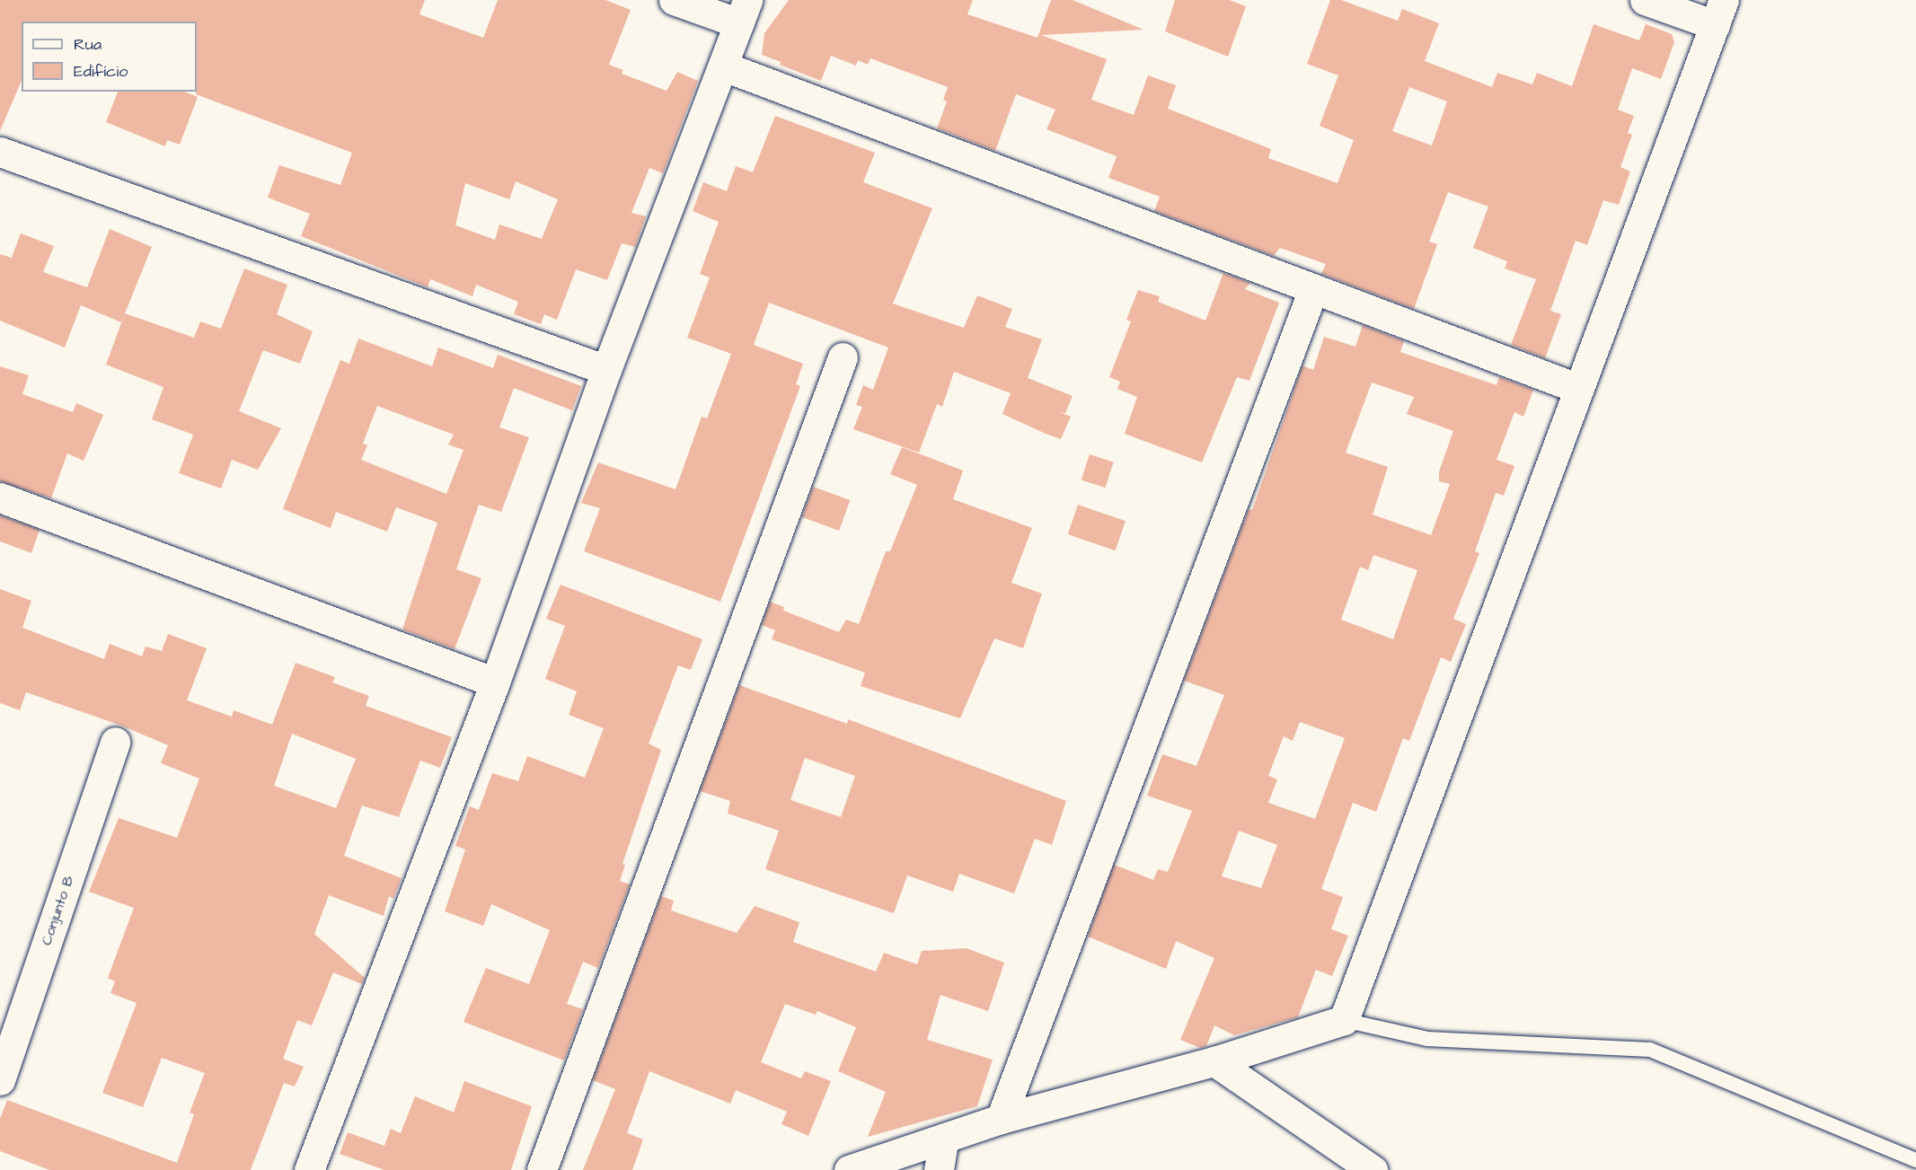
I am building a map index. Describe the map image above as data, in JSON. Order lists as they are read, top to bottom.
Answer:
{
  "streets": {
    "street": ["Conjunto B"]
  },
  "legend": ["Rua", "Edifício"]
}
